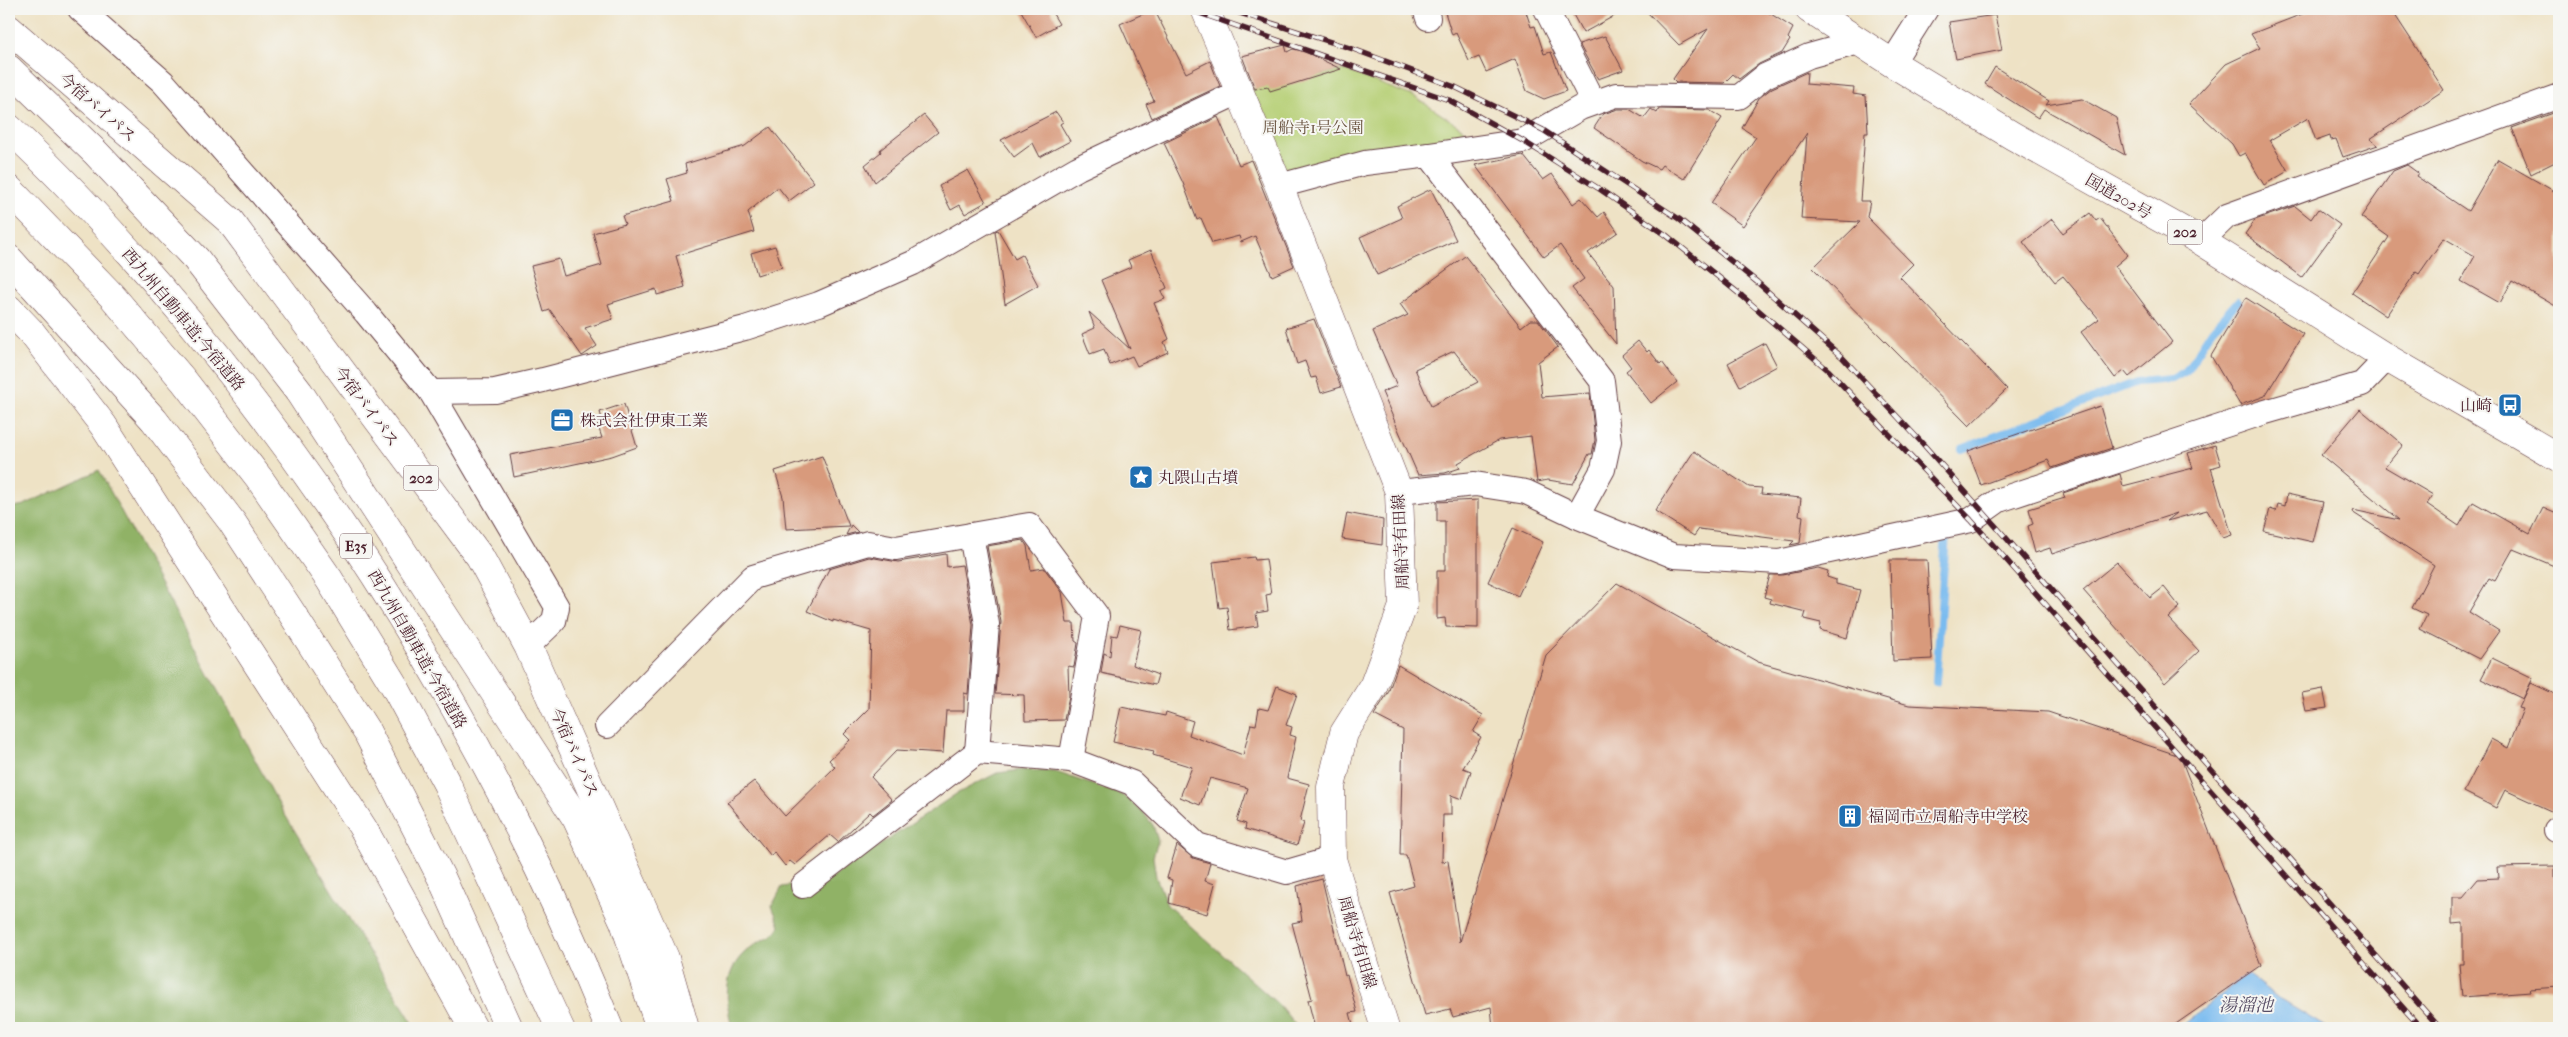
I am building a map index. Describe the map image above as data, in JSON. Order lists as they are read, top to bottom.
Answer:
{
  "streets": {
    "main road": [
      "今宿バイパス",
      "国道202号",
      "202",
      "西九州自動車道;今宿道路",
      "周船寺有田線",
      "E35"
    ]
  },
  "water": ["湯溜池"],
  "parks": ["周船寺1号公園"],
  "places": {
    "bus stop": ["山崎"],
    "office": ["株式会社伊東工業"],
    "place": ["丸隈山古墳"],
    "building": ["福岡市立周船寺中学校"]
  }
}
